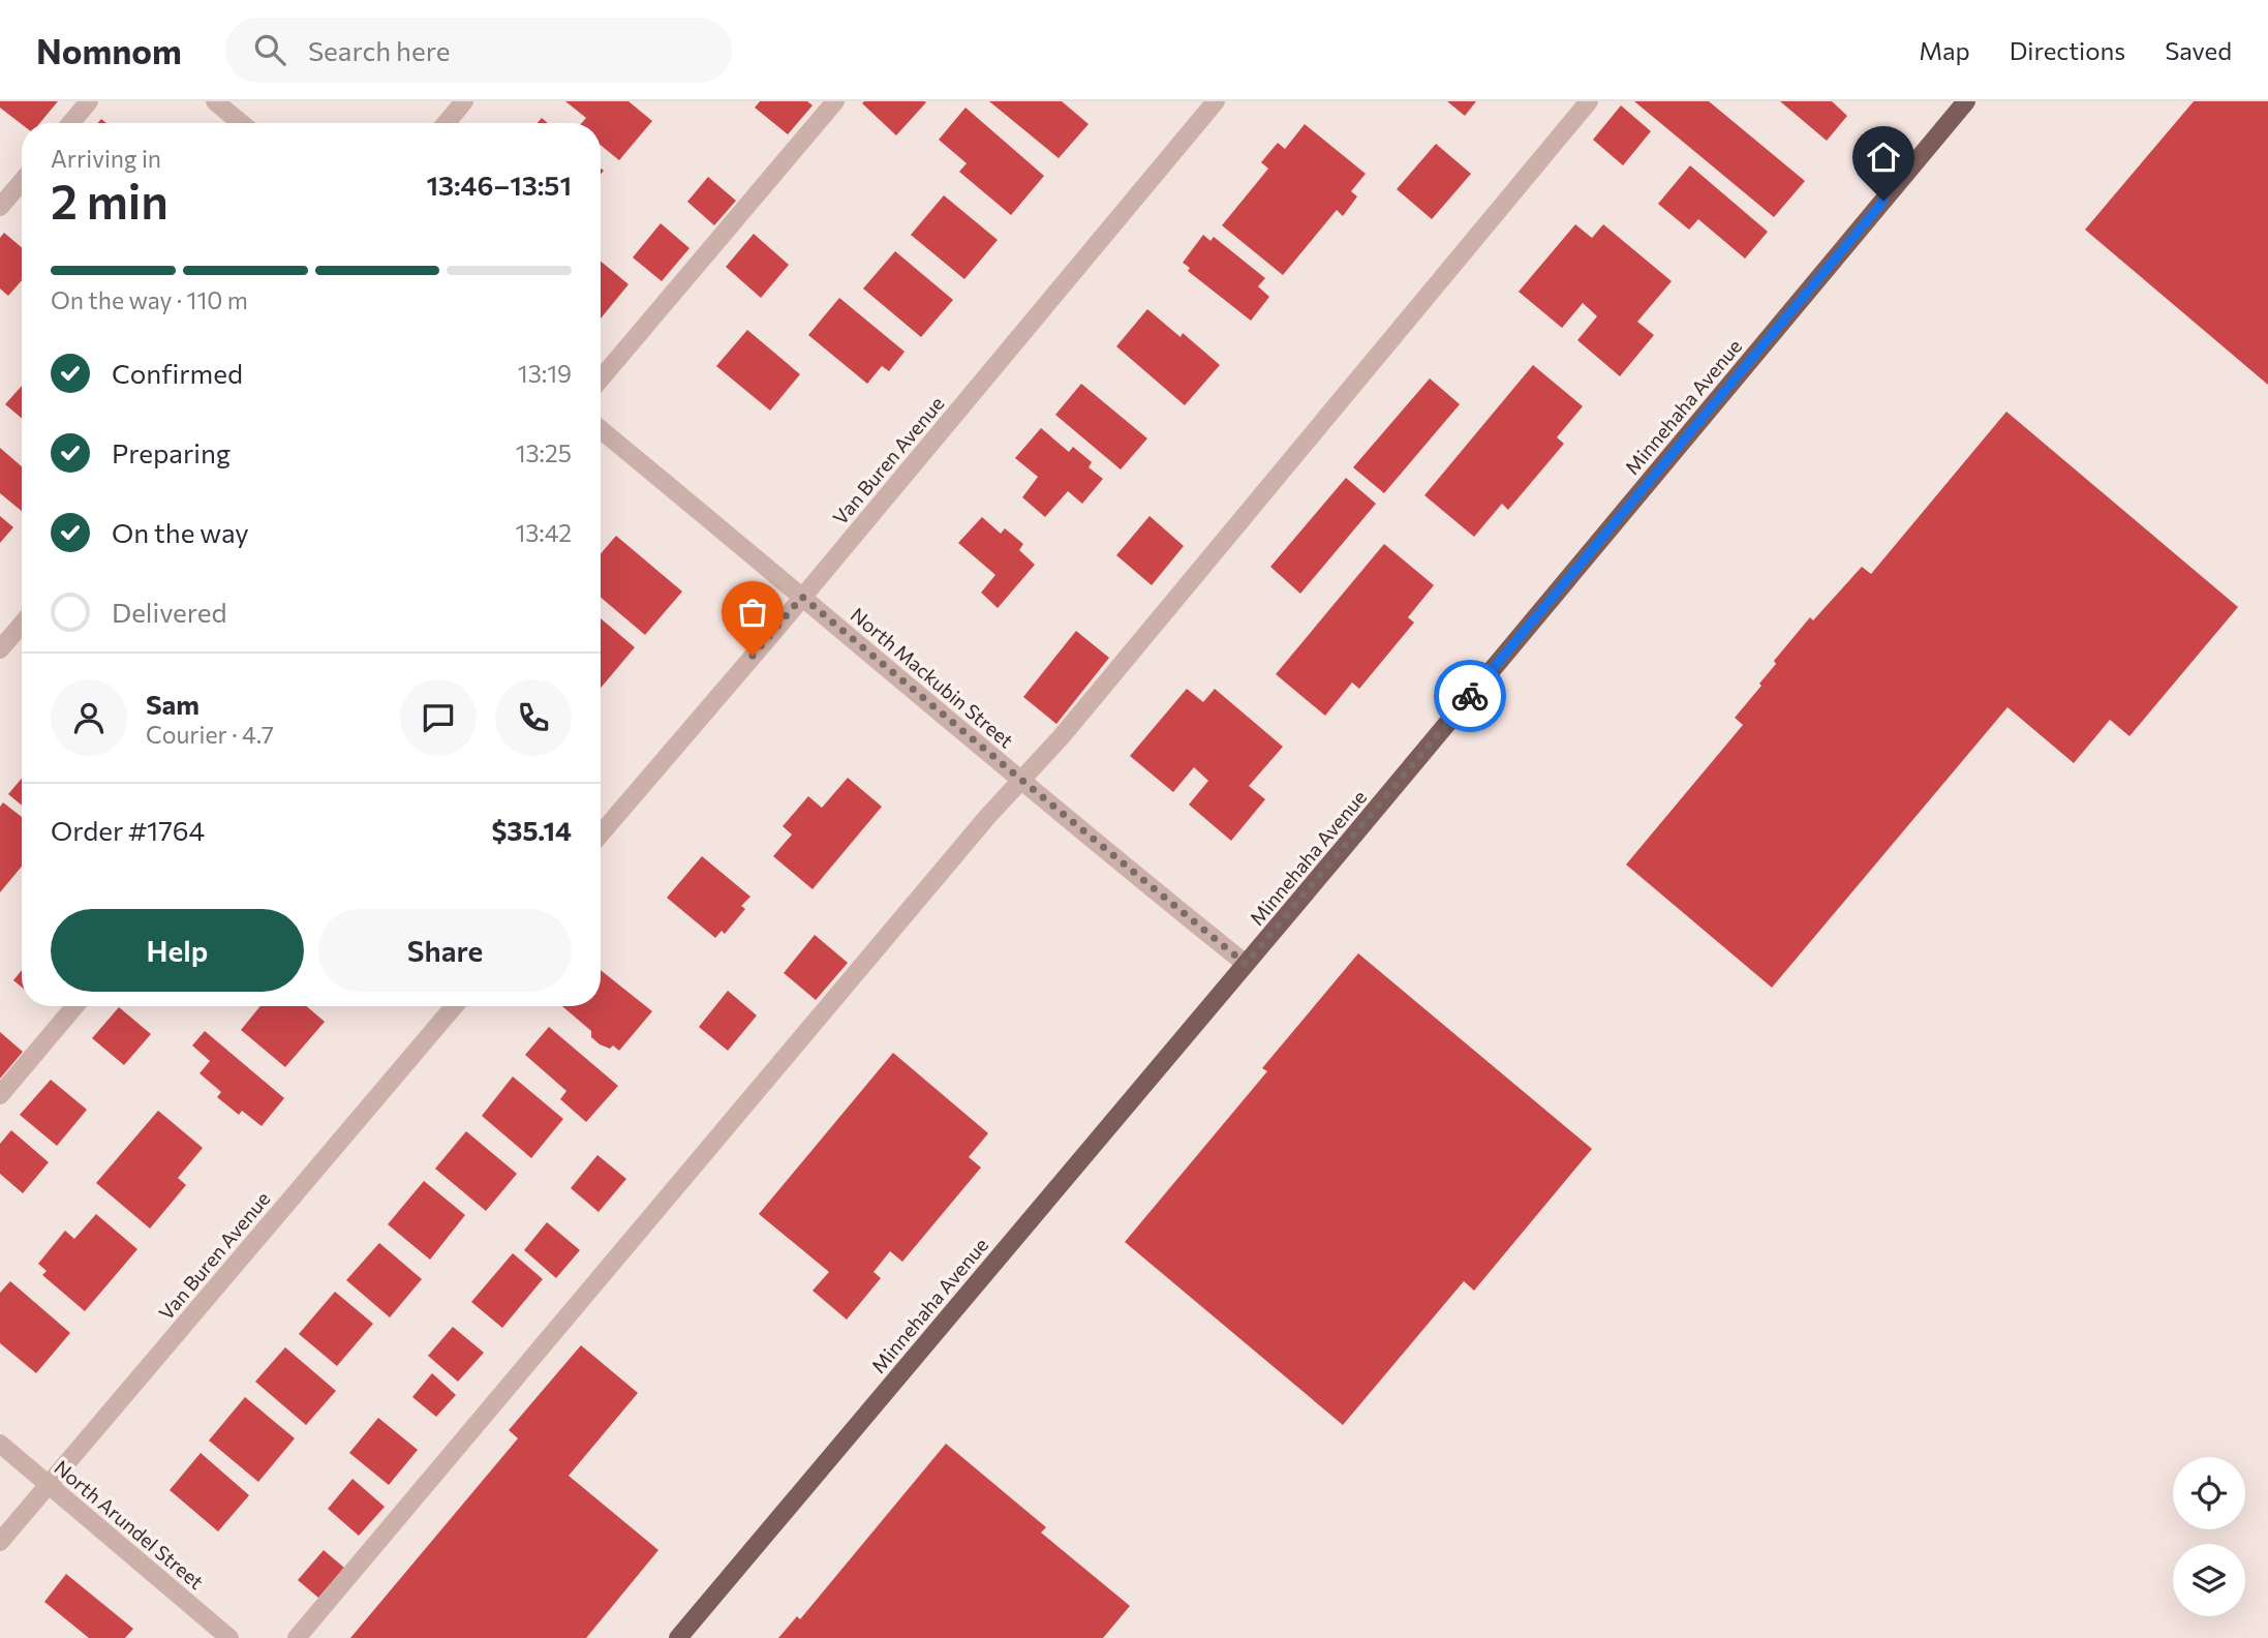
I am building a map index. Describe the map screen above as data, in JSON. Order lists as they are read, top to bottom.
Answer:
{
  "streets": {
    "main road": ["Minnehaha Avenue"],
    "street": ["Van Buren Avenue", "North Mackubin Street", "North Arundel Street"]
  },
  "crossings": [
    ["Minnehaha Avenue", "North Mackubin Street"],
    ["Van Buren Avenue", "North Mackubin Street"],
    ["Van Buren Avenue", "North Arundel Street"]
  ],
  "page": {
    "header": "Nomnom",
    "search": "Search here",
    "nav": ["Map", "Directions", "Saved"],
    "heading": ["2 min", "Arriving in", "13:46–13:51"],
    "panel": [
      "Sam",
      "Courier · 4.7",
      "Order #1764",
      "$35.14"
    ],
    "bar": "On the way · 110 m",
    "list": [
      ["Confirmed", "13:19"],
      ["Preparing", "13:25"],
      ["On the way", "13:42"],
      "Delivered"
    ],
    "buttons": ["Help", "Share"]
  }
}
